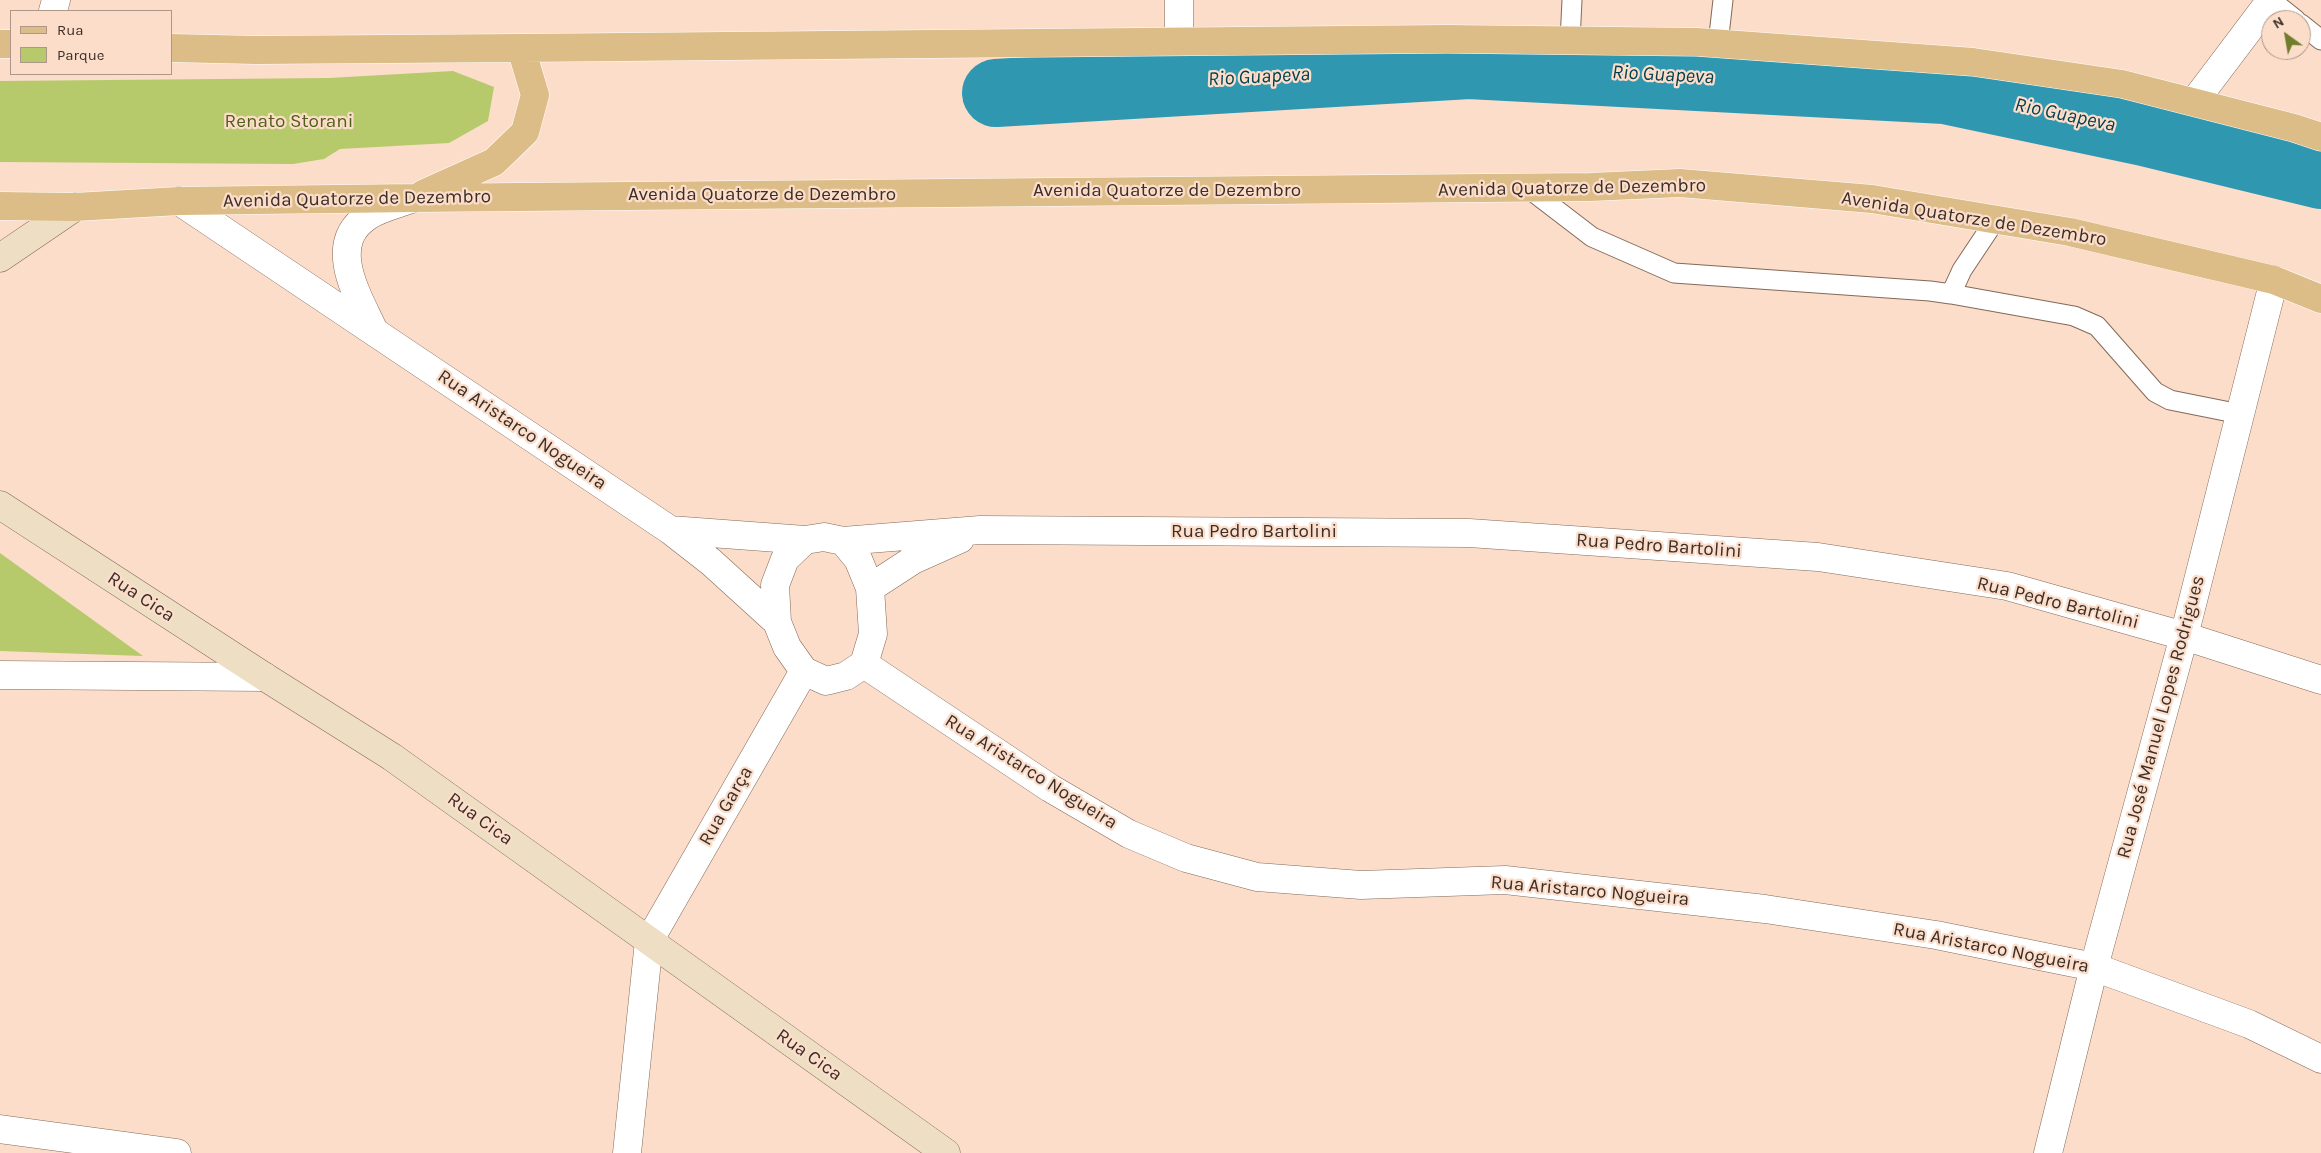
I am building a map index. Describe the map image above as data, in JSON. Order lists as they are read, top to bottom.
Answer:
{
  "streets": {
    "main road": ["Avenida Quatorze de Dezembro"],
    "street": [
      "Rua Aristarco Nogueira",
      "Rua Pedro Bartolini",
      "Rua Cica",
      "Rua José Manuel Lopes Rodrigues",
      "Rua Garça"
    ]
  },
  "crossings": [
    ["Avenida Quatorze de Dezembro", "Rua Aristarco Nogueira"],
    ["Avenida Quatorze de Dezembro", "Rua José Manuel Lopes Rodrigues"],
    ["Rua Aristarco Nogueira", "Rua Pedro Bartolini"],
    ["Rua Aristarco Nogueira", "Rua José Manuel Lopes Rodrigues"],
    ["Rua Aristarco Nogueira", "Rua Garça"],
    ["Rua Pedro Bartolini", "Rua José Manuel Lopes Rodrigues"],
    ["Rua Pedro Bartolini", "Rua Garça"],
    ["Rua Cica", "Rua Garça"]
  ],
  "water": ["Rio Guapeva"],
  "parks": ["Renato Storani"],
  "legend": ["Rua", "Parque"],
  "north": "top left"
}
